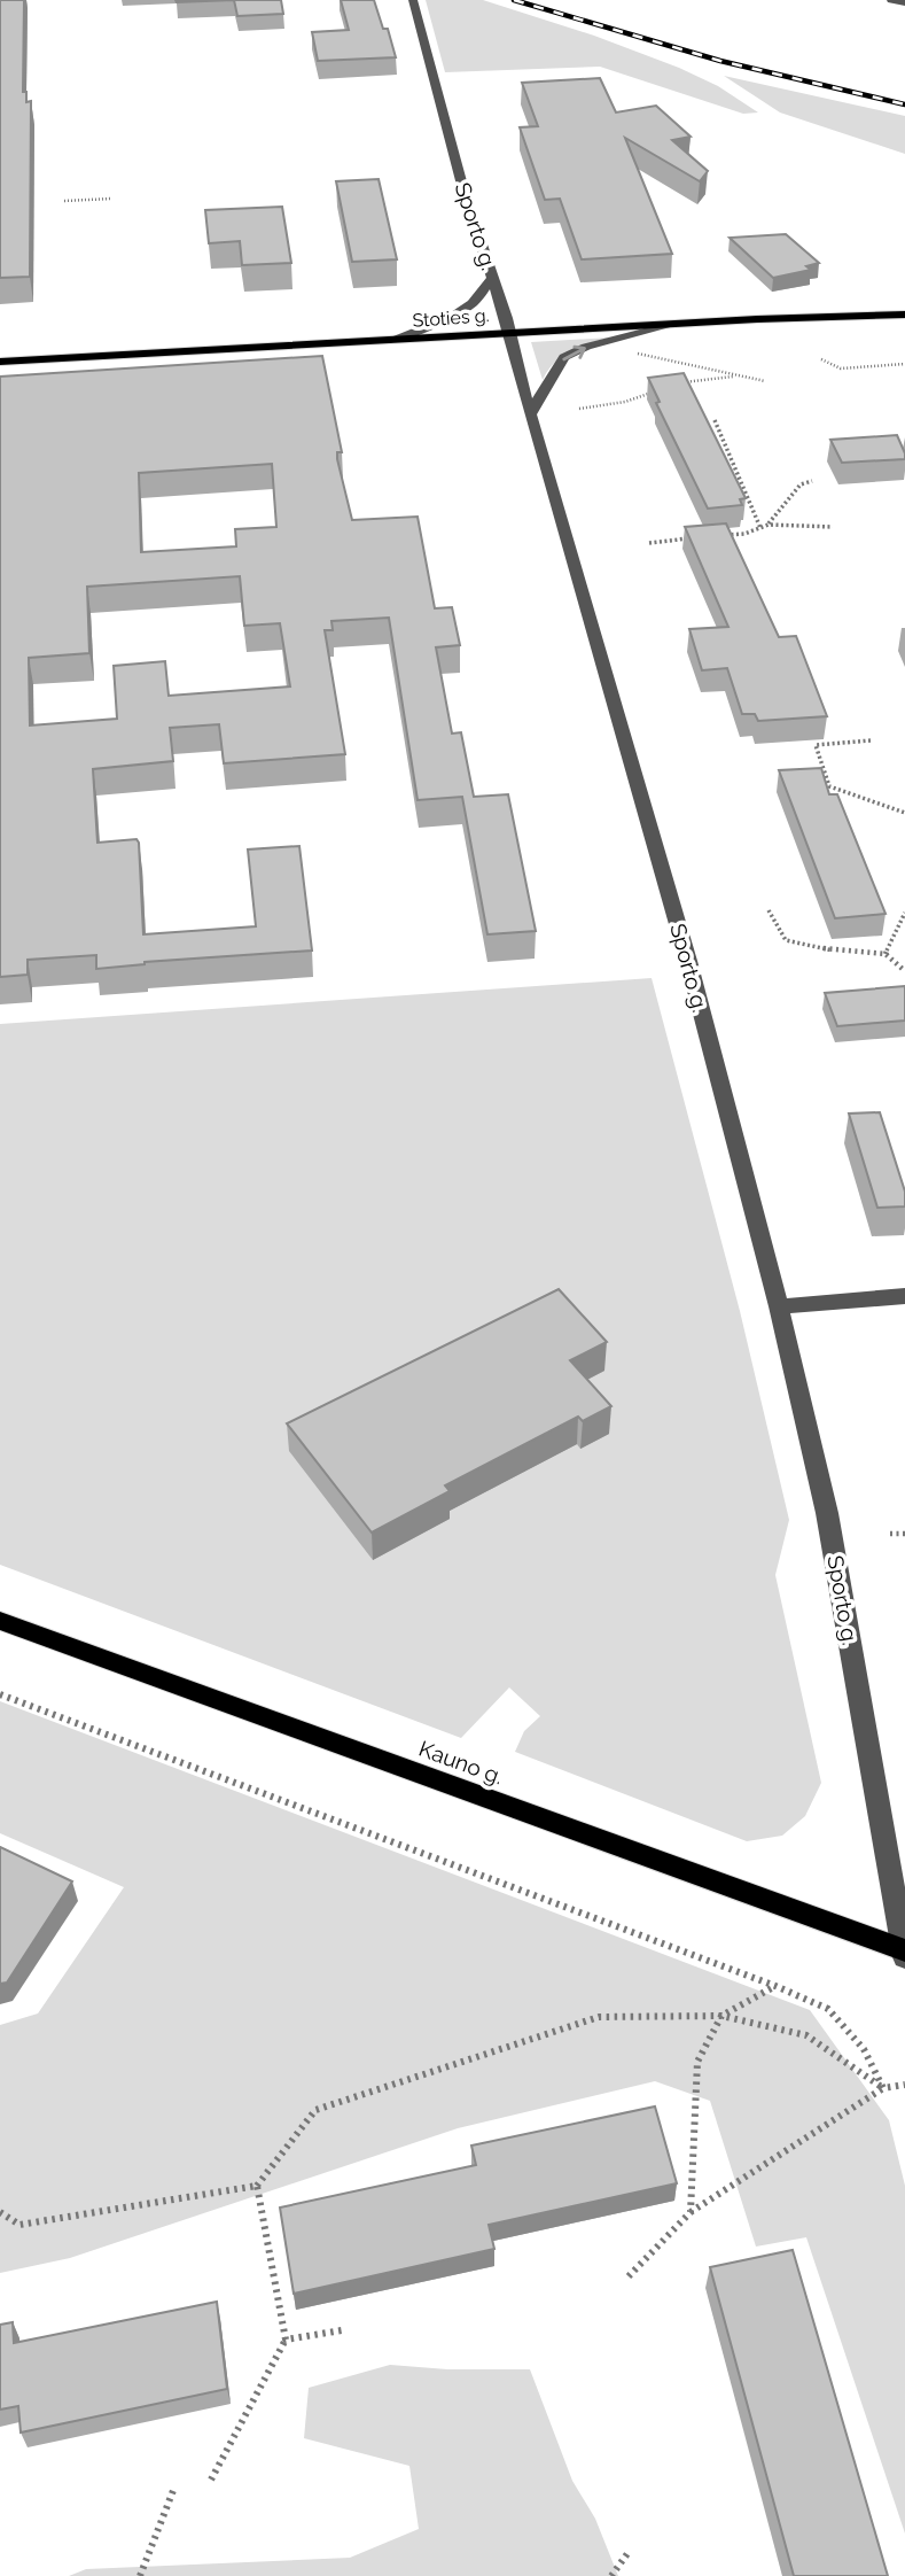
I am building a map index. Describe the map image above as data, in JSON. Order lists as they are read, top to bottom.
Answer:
{
  "streets": {
    "main road": ["Stoties g.", "Kauno g."],
    "street": ["Sporto g."]
  },
  "crossings": [
    ["Sporto g.", "Stoties g."],
    ["Sporto g.", "Kauno g."]
  ]
}
